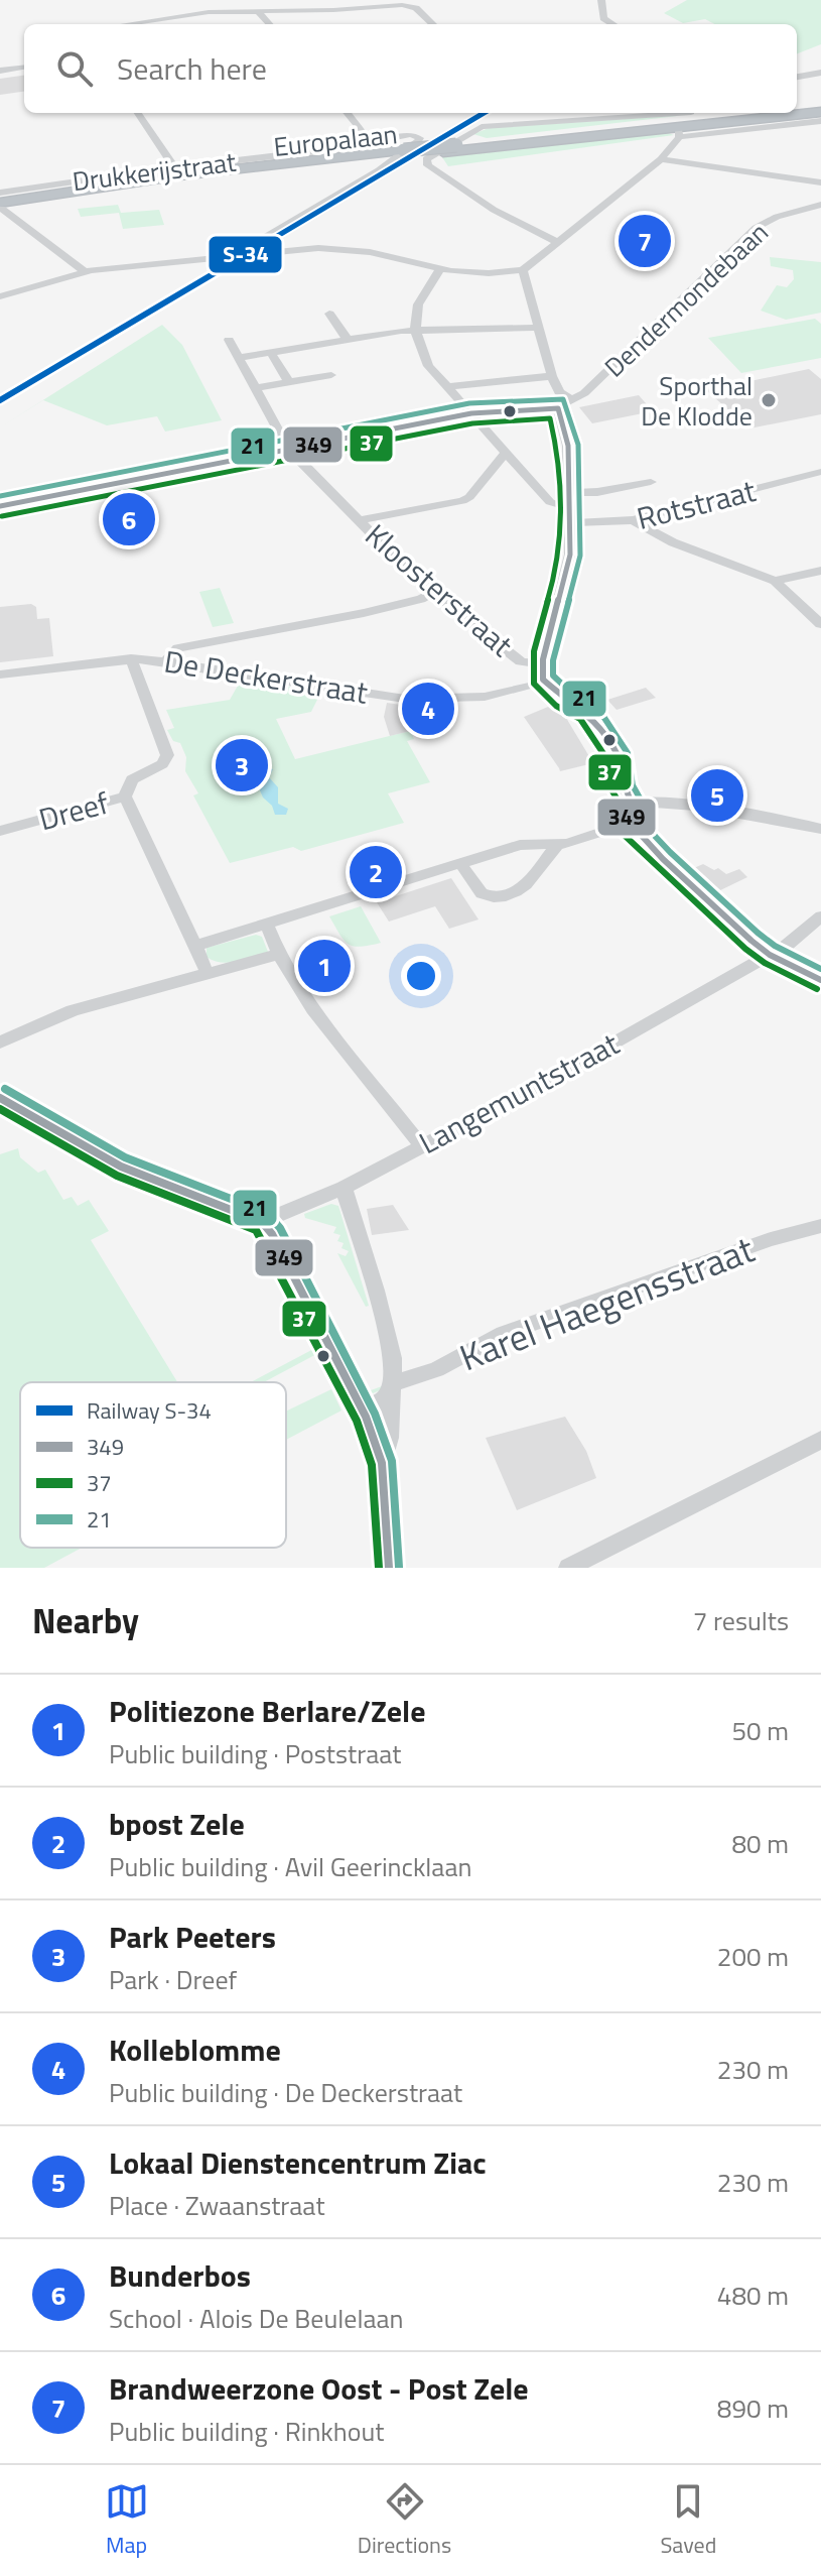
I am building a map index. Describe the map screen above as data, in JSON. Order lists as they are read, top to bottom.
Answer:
{
  "streets": {
    "highway": ["Europalaan"],
    "street": [
      "Drukkerijstraat",
      "Dendermondebaan",
      "Rotstraat",
      "Kloosterstraat",
      "De Deckerstraat",
      "Dreef",
      "Langemuntstraat",
      "Karel Haegensstraat"
    ]
  },
  "crossings": [
    ["Kloosterstraat", "De Deckerstraat"],
    ["De Deckerstraat", "Dreef"]
  ],
  "places": ["Sporthal De Klodde"],
  "lines": [
    "rail line S-34",
    "transit line 21",
    "transit line 349",
    "transit line 37"
  ],
  "legend": [
    "Railway S-34",
    "349",
    "37",
    "21"
  ],
  "page": {
    "search": "Search here",
    "pins": [
      "7",
      "6",
      "4",
      "3",
      "5",
      "2",
      "1"
    ],
    "heading": ["Nearby", "7 results"],
    "list": [
      {
        "mark": "1",
        "name": "Politiezone Berlare/Zele",
        "note": "Public building · Poststraat",
        "value": "50 m"
      },
      {
        "mark": "2",
        "name": "bpost Zele",
        "note": "Public building · Avil Geerincklaan",
        "value": "80 m"
      },
      {
        "mark": "3",
        "name": "Park Peeters",
        "note": "Park · Dreef",
        "value": "200 m"
      },
      {
        "mark": "4",
        "name": "Kolleblomme",
        "note": "Public building · De Deckerstraat",
        "value": "230 m"
      },
      {
        "mark": "5",
        "name": "Lokaal Dienstencentrum Ziac",
        "note": "Place · Zwaanstraat",
        "value": "230 m"
      },
      {
        "mark": "6",
        "name": "Bunderbos",
        "note": "School · Alois De Beulelaan",
        "value": "480 m"
      },
      {
        "mark": "7",
        "name": "Brandweerzone Oost - Post Zele",
        "note": "Public building · Rinkhout",
        "value": "890 m"
      }
    ],
    "nav": ["Map", "Directions", "Saved"]
  }
}
